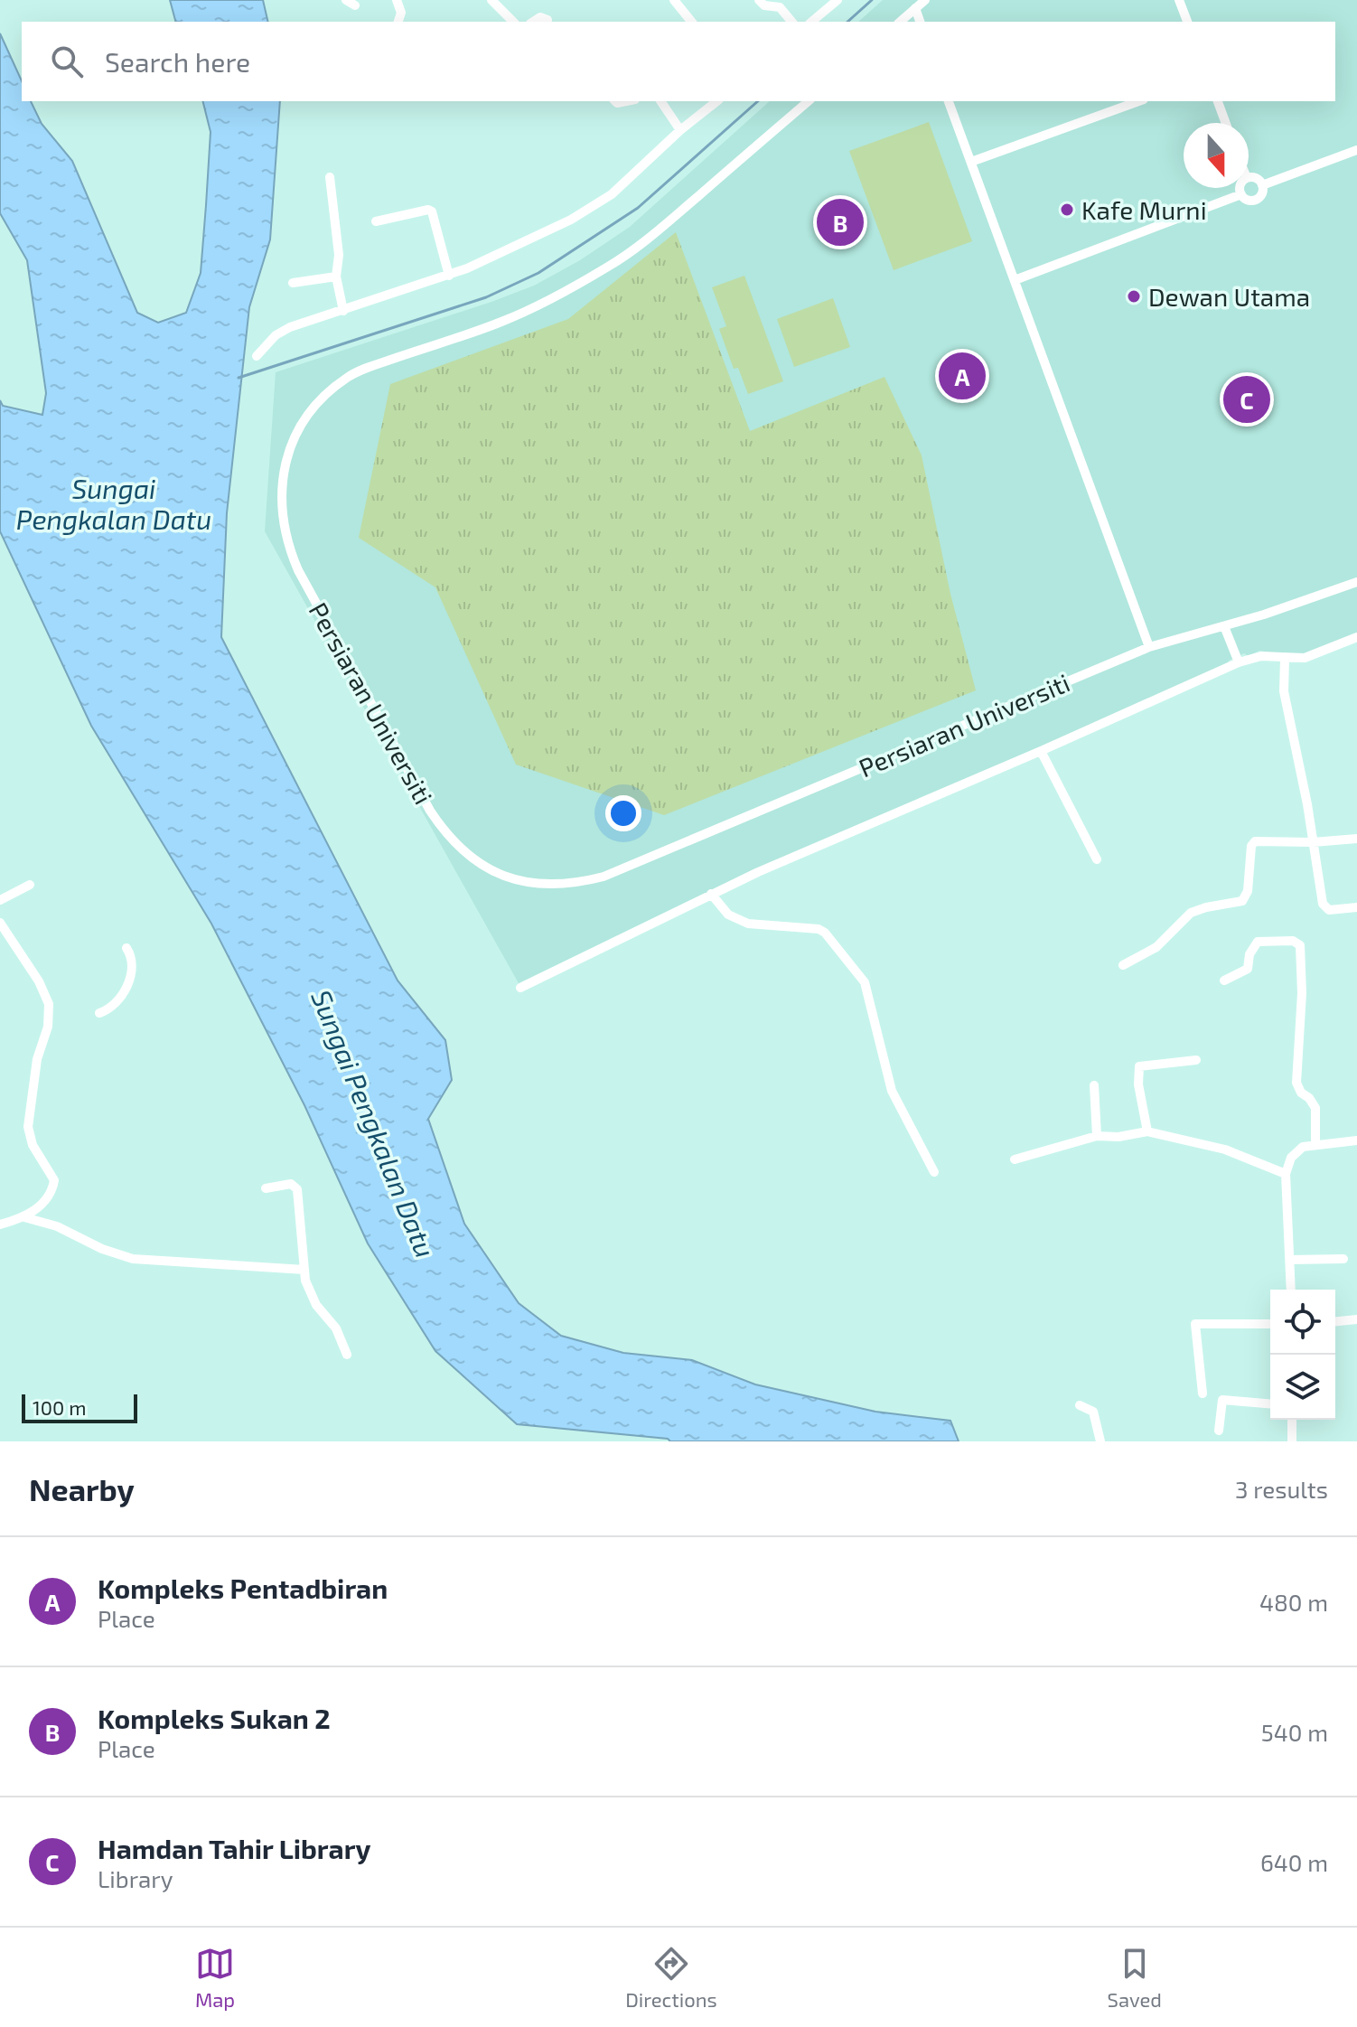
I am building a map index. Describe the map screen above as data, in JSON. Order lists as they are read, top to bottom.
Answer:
{
  "streets": {
    "street": ["Persiaran Universiti"]
  },
  "water": ["Sungai Pengkalan Datu"],
  "places": ["Kafe Murni", "Dewan Utama"],
  "scale_bar": "100 m",
  "north": "bottom",
  "page": {
    "search": "Search here",
    "pins": ["B", "A", "C"],
    "scale": "100 m",
    "heading": ["Nearby", "3 results"],
    "list": [
      {
        "mark": "A",
        "name": "Kompleks Pentadbiran",
        "note": "Place",
        "value": "480 m"
      },
      {
        "mark": "B",
        "name": "Kompleks Sukan 2",
        "note": "Place",
        "value": "540 m"
      },
      {
        "mark": "C",
        "name": "Hamdan Tahir Library",
        "note": "Library",
        "value": "640 m"
      }
    ],
    "nav": ["Map", "Directions", "Saved"]
  }
}
